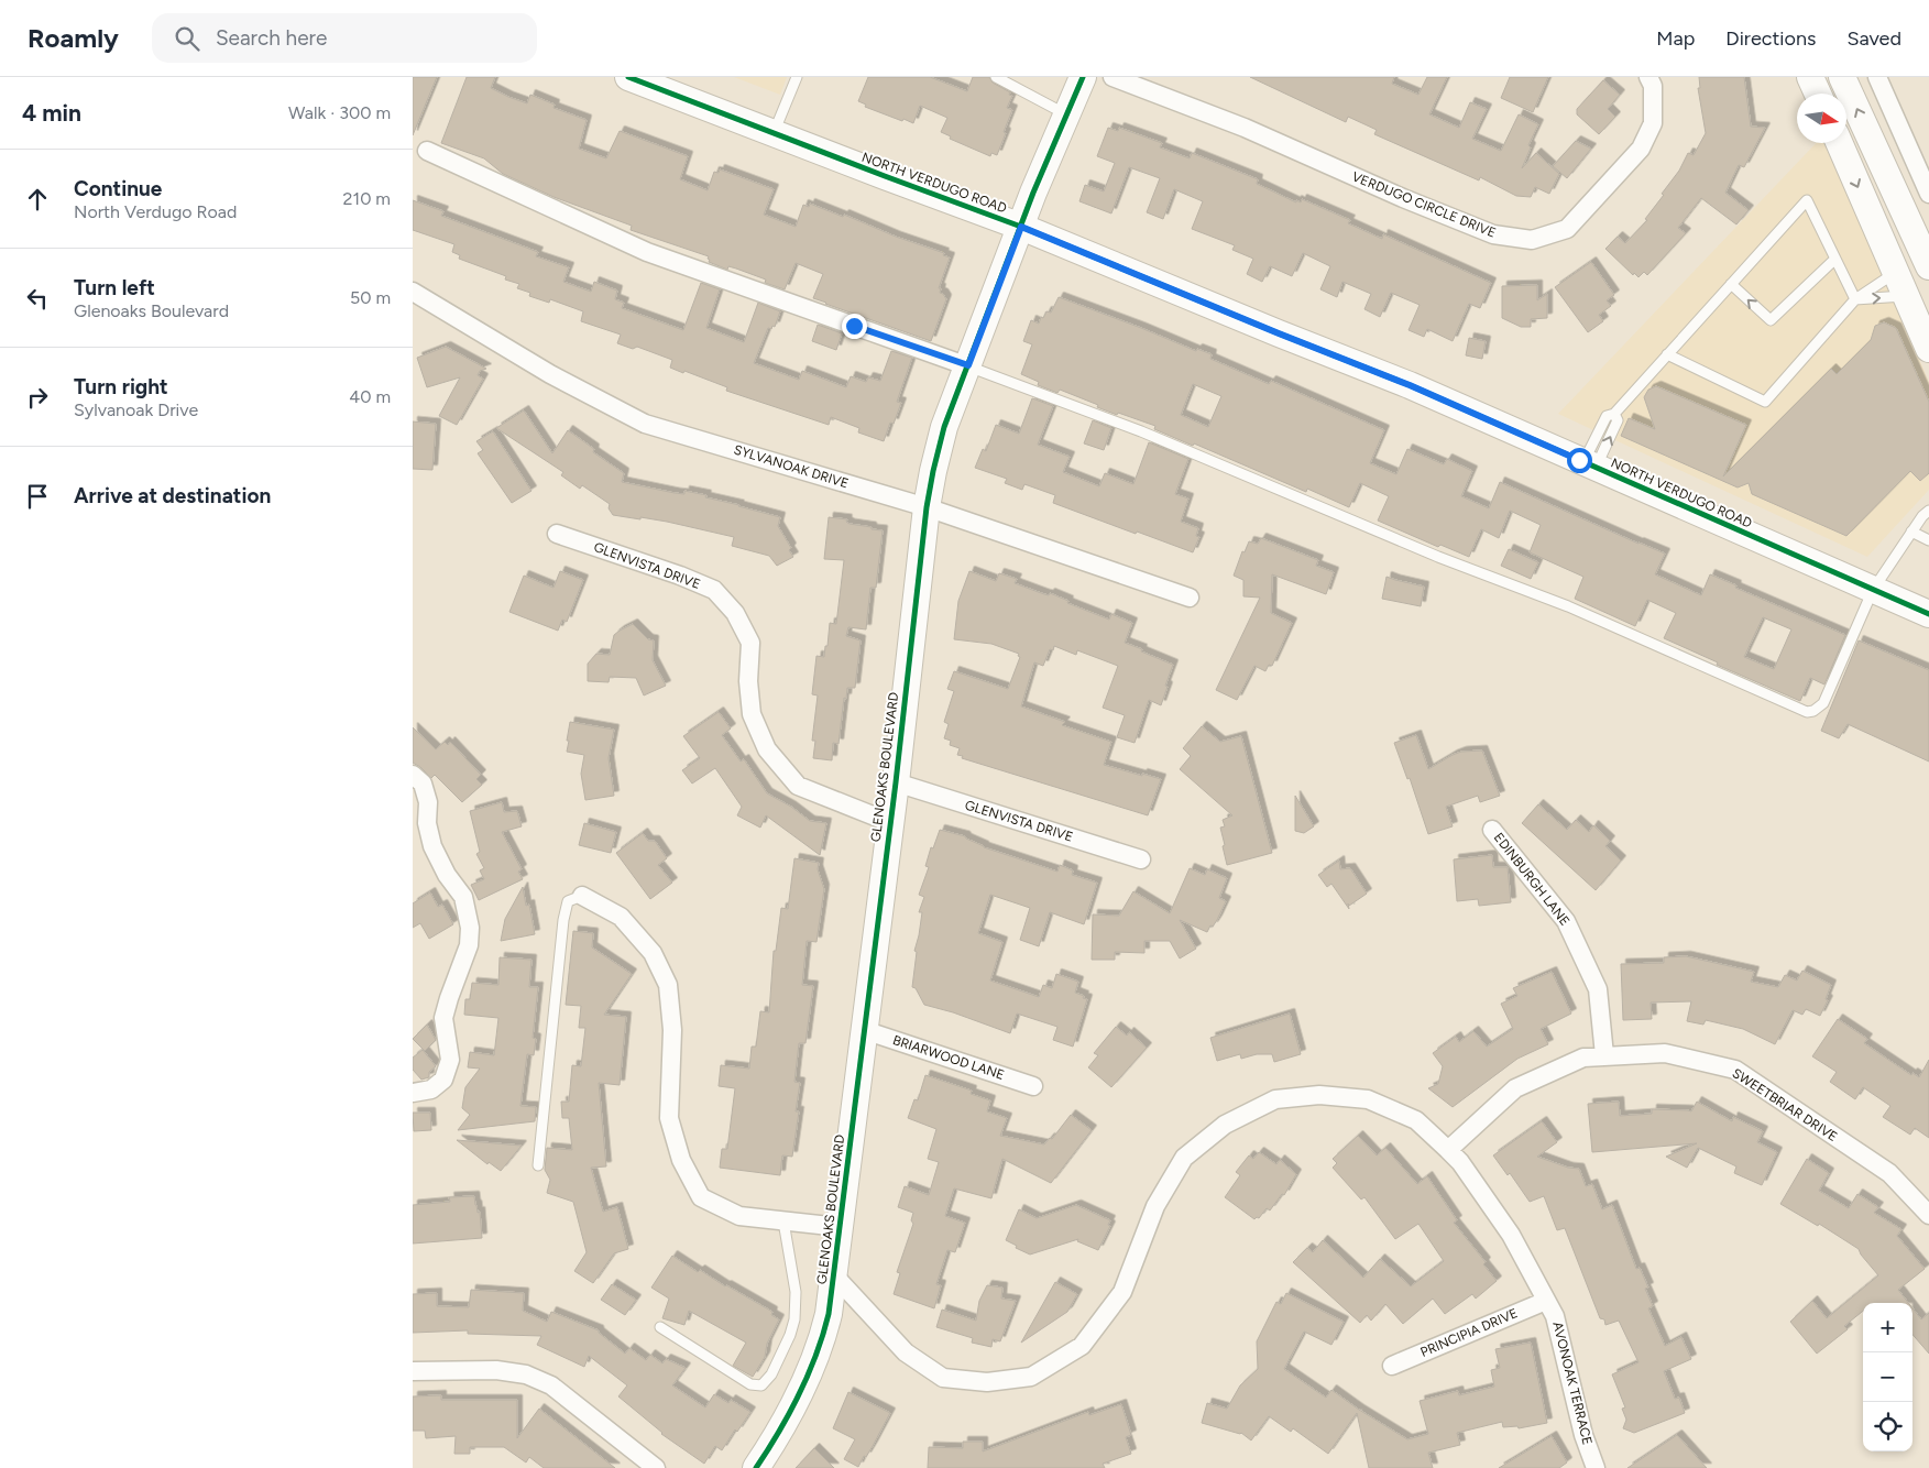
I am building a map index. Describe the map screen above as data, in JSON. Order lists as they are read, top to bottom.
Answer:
{
  "streets": {
    "main road": ["NORTH VERDUGO ROAD", "GLENOAKS BOULEVARD"],
    "street": [
      "VERDUGO CIRCLE DRIVE",
      "SYLVANOAK DRIVE",
      "GLENVISTA DRIVE",
      "EDINBURGH LANE",
      "BRIARWOOD LANE",
      "SWEETBRIAR DRIVE",
      "PRINCIPIA DRIVE",
      "AVONOAK TERRACE"
    ]
  },
  "crossings": [
    ["NORTH VERDUGO ROAD", "GLENOAKS BOULEVARD"],
    ["SYLVANOAK DRIVE", "GLENOAKS BOULEVARD"],
    ["GLENVISTA DRIVE", "GLENOAKS BOULEVARD"],
    ["GLENOAKS BOULEVARD", "BRIARWOOD LANE"],
    ["GLENOAKS BOULEVARD", "AVONOAK TERRACE"],
    ["EDINBURGH LANE", "SWEETBRIAR DRIVE"],
    ["SWEETBRIAR DRIVE", "AVONOAK TERRACE"],
    ["PRINCIPIA DRIVE", "AVONOAK TERRACE"]
  ],
  "north": "right",
  "page": {
    "header": "Roamly",
    "search": "Search here",
    "nav": ["Map", "Directions", "Saved"],
    "heading": ["4 min", "Walk · 300 m"],
    "list": [
      ["Continue", "North Verdugo Road", "210 m"],
      ["Turn left", "Glenoaks Boulevard", "50 m"],
      ["Turn right", "Sylvanoak Drive", "40 m"],
      "Arrive at destination"
    ],
    "map_buttons": ["+", "−"]
  }
}
